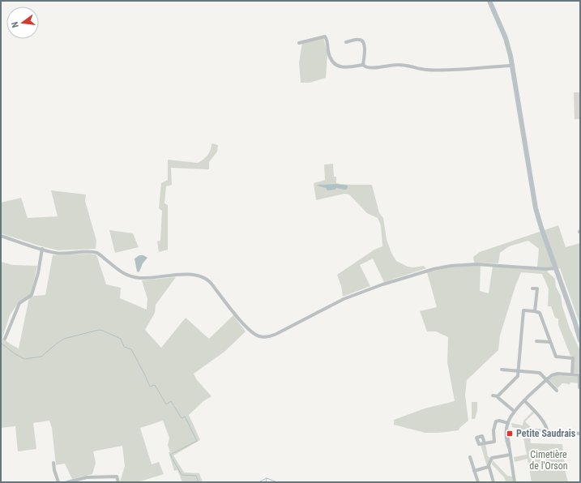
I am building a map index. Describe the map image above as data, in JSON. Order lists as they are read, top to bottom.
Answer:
{
  "parks": ["Cimetière de l'Orson"],
  "places": {
    "transit": ["Petite Saudrais"]
  },
  "north": "left"
}
